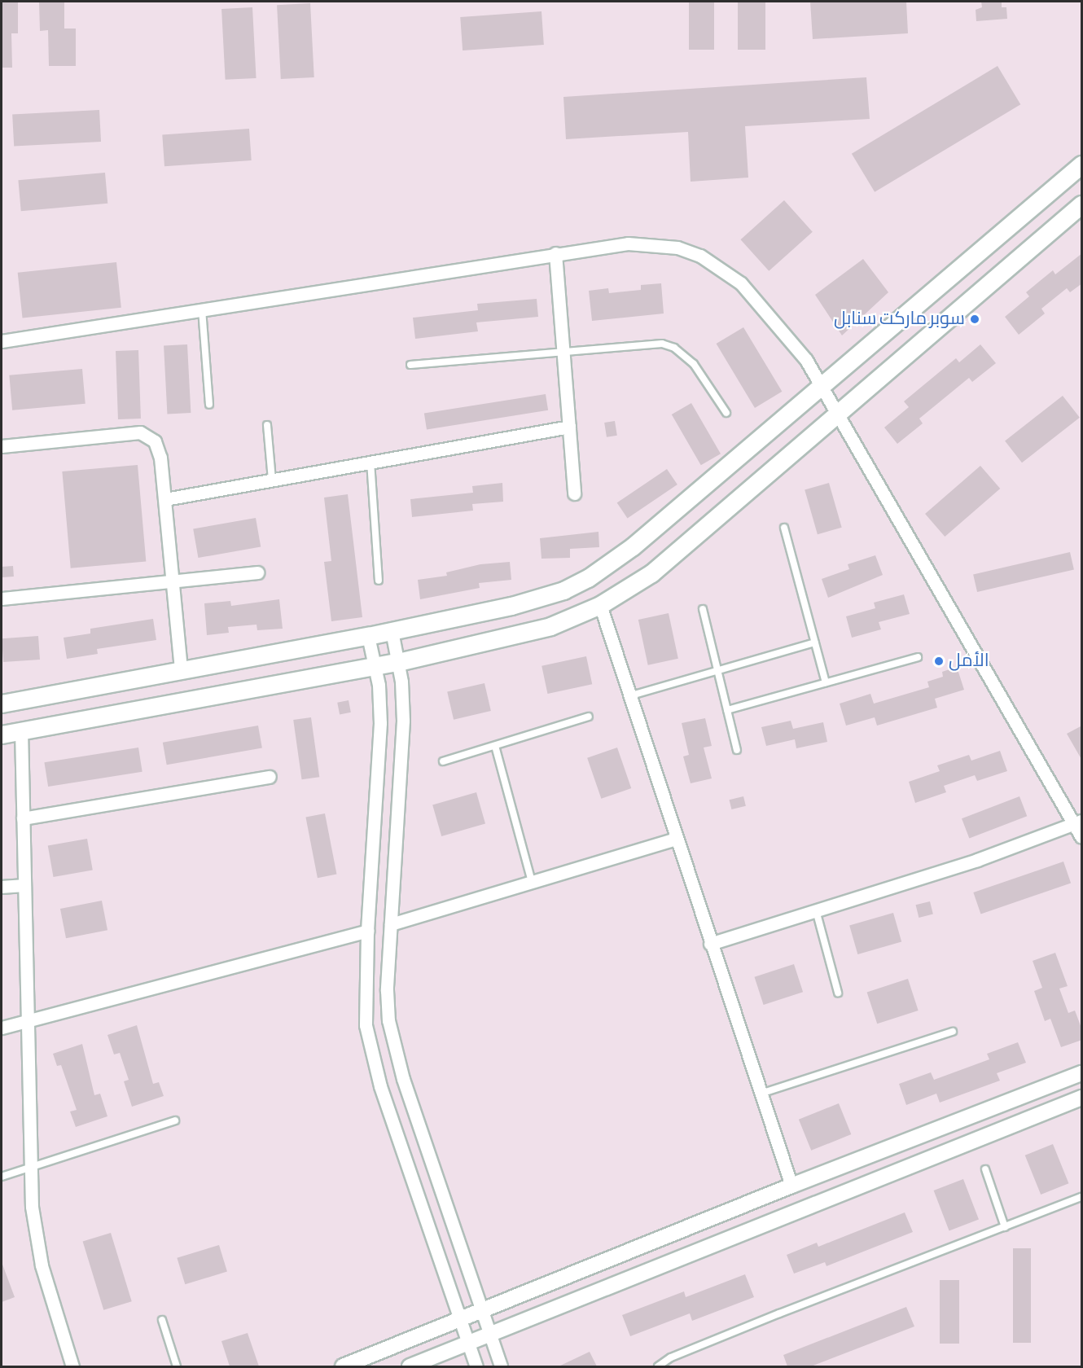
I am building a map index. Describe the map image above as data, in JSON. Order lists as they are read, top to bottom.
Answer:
{
  "places": ["سوبر ماركت سنابل", "الأمل"]
}
